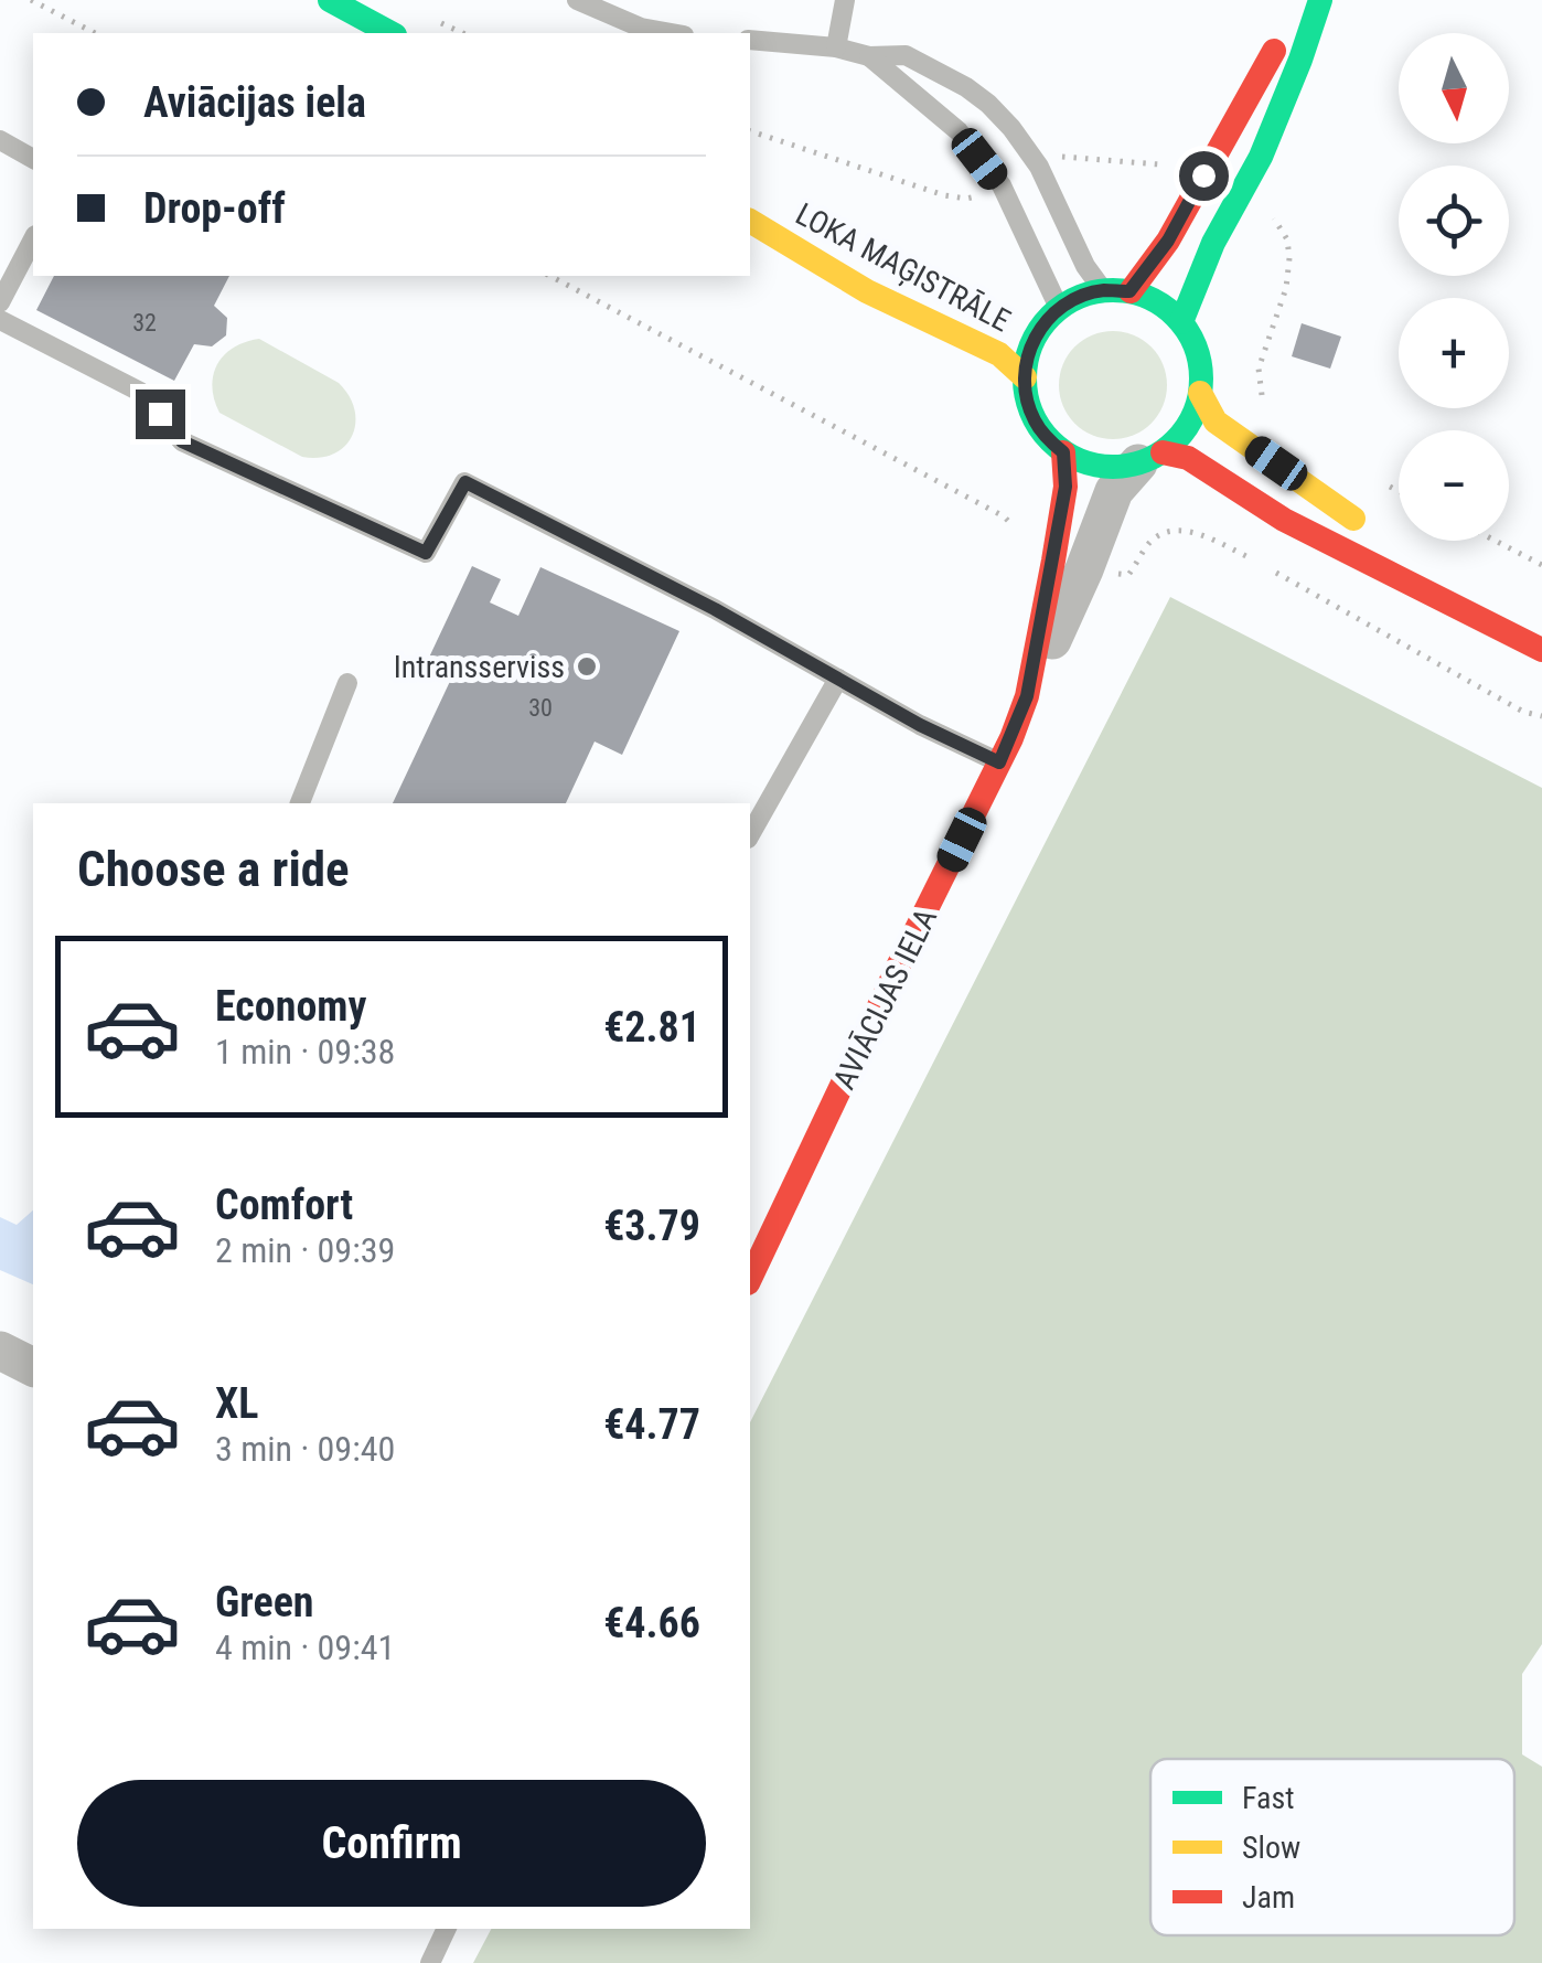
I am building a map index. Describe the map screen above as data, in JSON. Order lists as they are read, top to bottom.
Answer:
{
  "streets": {
    "main road": ["LOKA MAĢISTRĀLE", "AVIĀCIJAS IELA"]
  },
  "crossings": [
    ["LOKA MAĢISTRĀLE", "AVIĀCIJAS IELA"]
  ],
  "places": ["Intransserviss"],
  "house_numbers": ["32", "30"],
  "legend": ["Fast", "Slow", "Jam"],
  "north": "bottom",
  "page": {
    "map_buttons": ["+", "−"],
    "banner": ["Aviācijas iela", "Drop-off"],
    "heading": "Choose a ride",
    "list": [
      {
        "name": "Economy",
        "note": "1 min · 09:38",
        "value": "€2.81"
      },
      {
        "name": "Comfort",
        "note": "2 min · 09:39",
        "value": "€3.79"
      },
      {
        "name": "XL",
        "note": "3 min · 09:40",
        "value": "€4.77"
      },
      {
        "name": "Green",
        "note": "4 min · 09:41",
        "value": "€4.66"
      }
    ],
    "buttons": "Confirm"
  }
}
